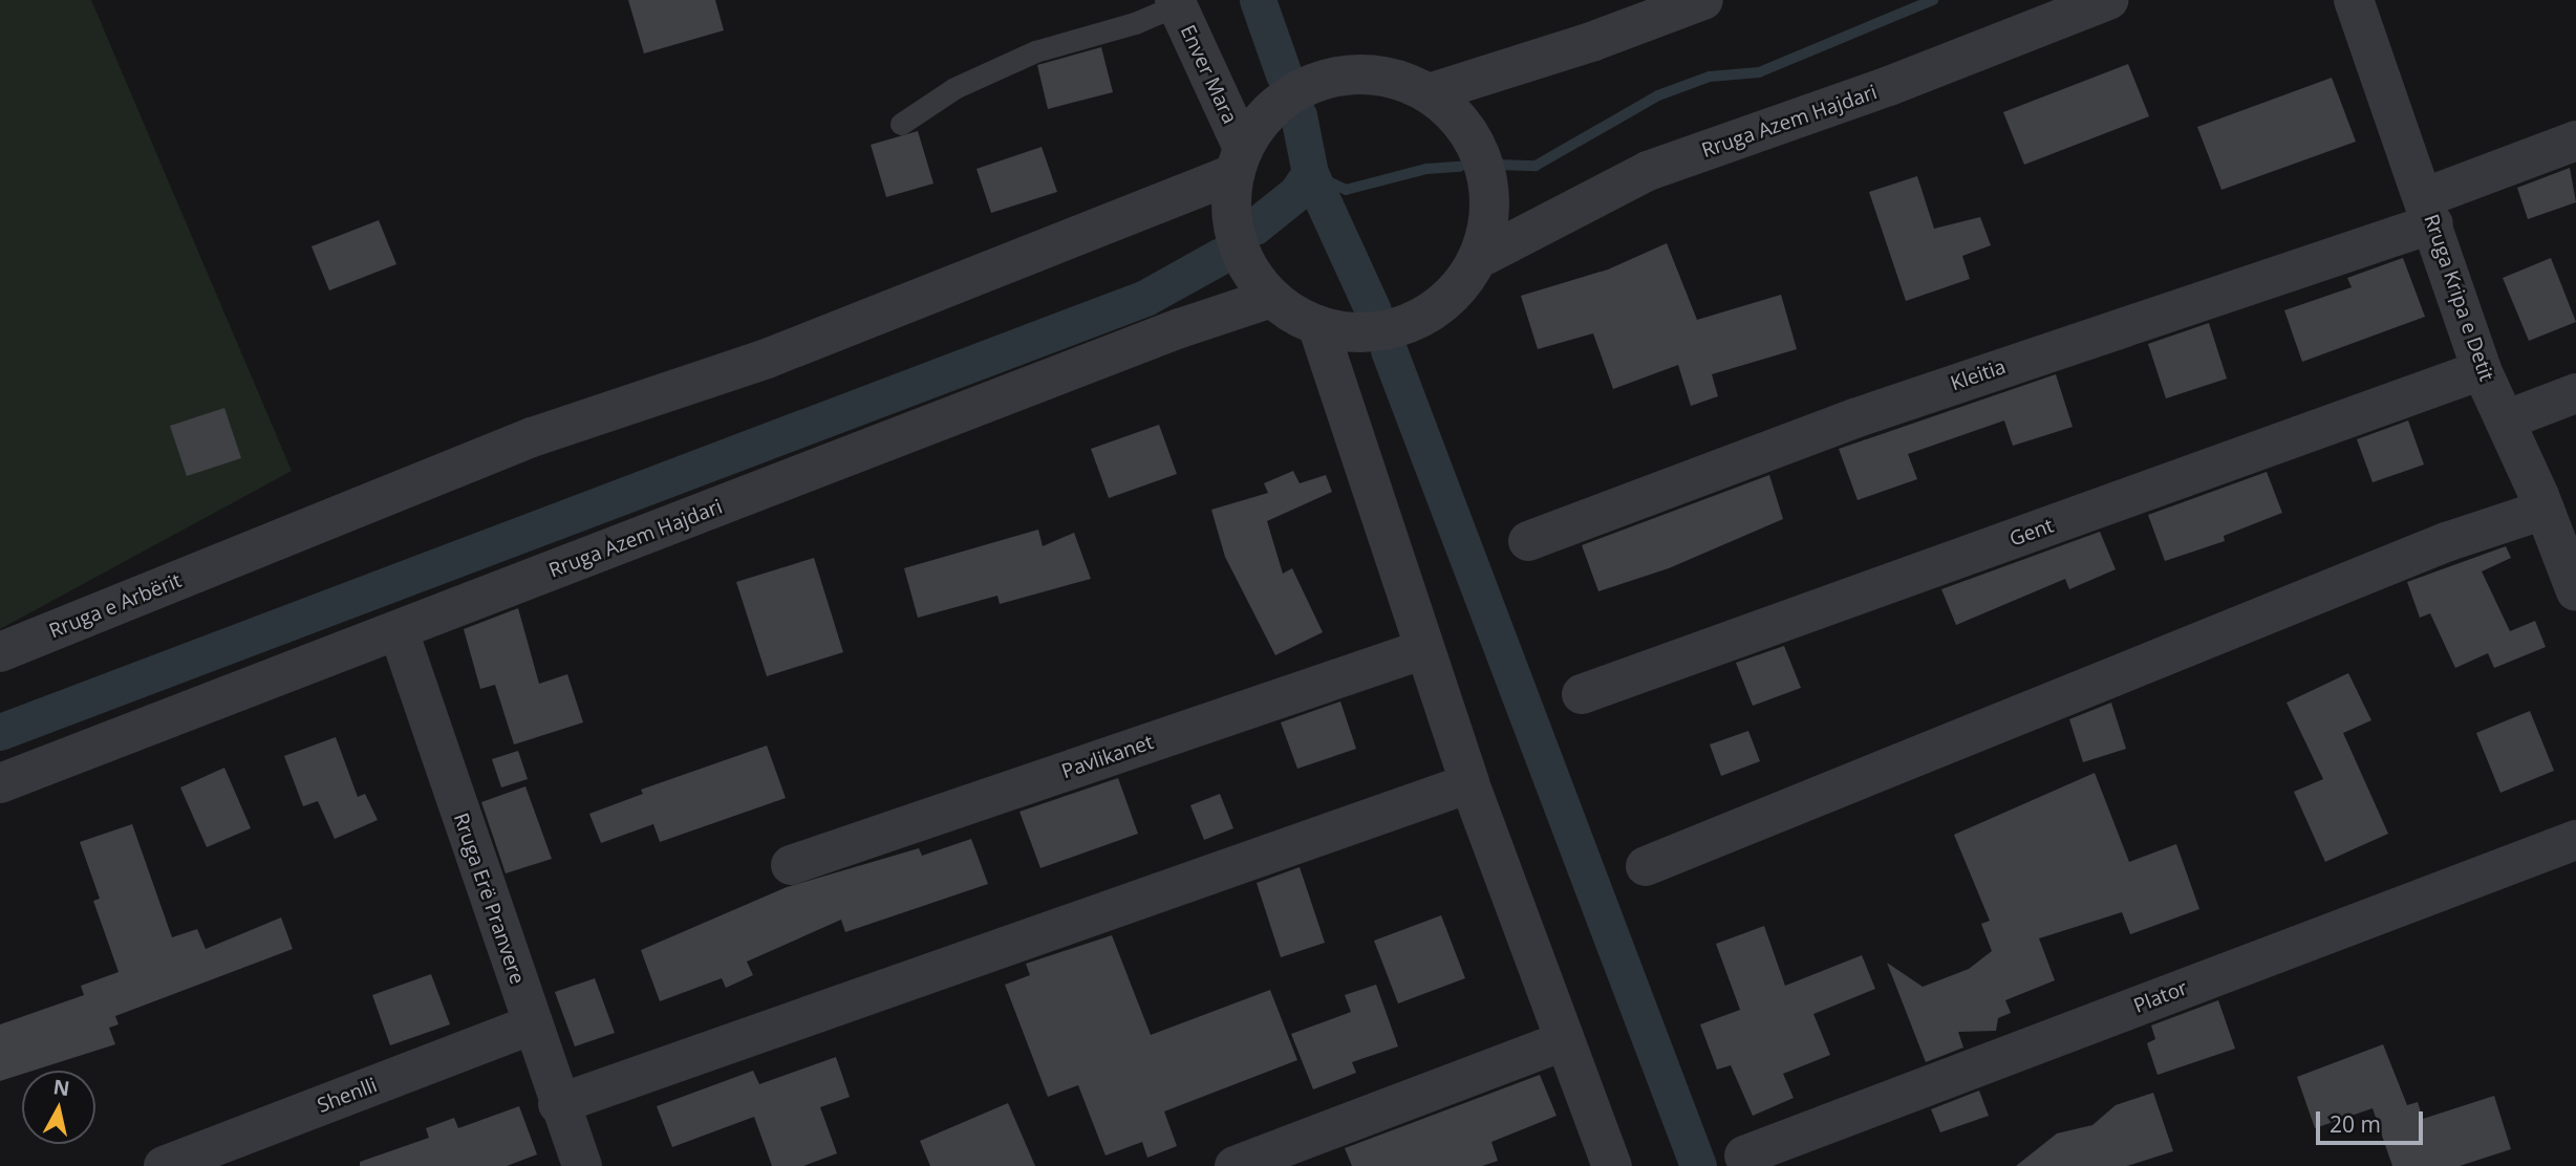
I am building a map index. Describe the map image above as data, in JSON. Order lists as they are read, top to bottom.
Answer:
{
  "streets": {
    "street": [
      "Enver Mara",
      "Rruga Azem Hajdari",
      "Rruga Kripa e Detit",
      "Kleitia",
      "Gent",
      "Rruga e Arbërit",
      "Pavlikanet",
      "Rruga Erë Pranvere",
      "Plator",
      "Shenlli"
    ]
  },
  "crossings": [
    ["Enver Mara", "Rruga Azem Hajdari"],
    ["Enver Mara", "Rruga e Arbërit"],
    ["Rruga Azem Hajdari", "Rruga e Arbërit"],
    ["Rruga Azem Hajdari", "Rruga Erë Pranvere"],
    ["Rruga Kripa e Detit", "Kleitia"],
    ["Rruga Kripa e Detit", "Gent"],
    ["Rruga Erë Pranvere", "Shenlli"]
  ],
  "scale_bar": "20 m",
  "north": "top"
}
